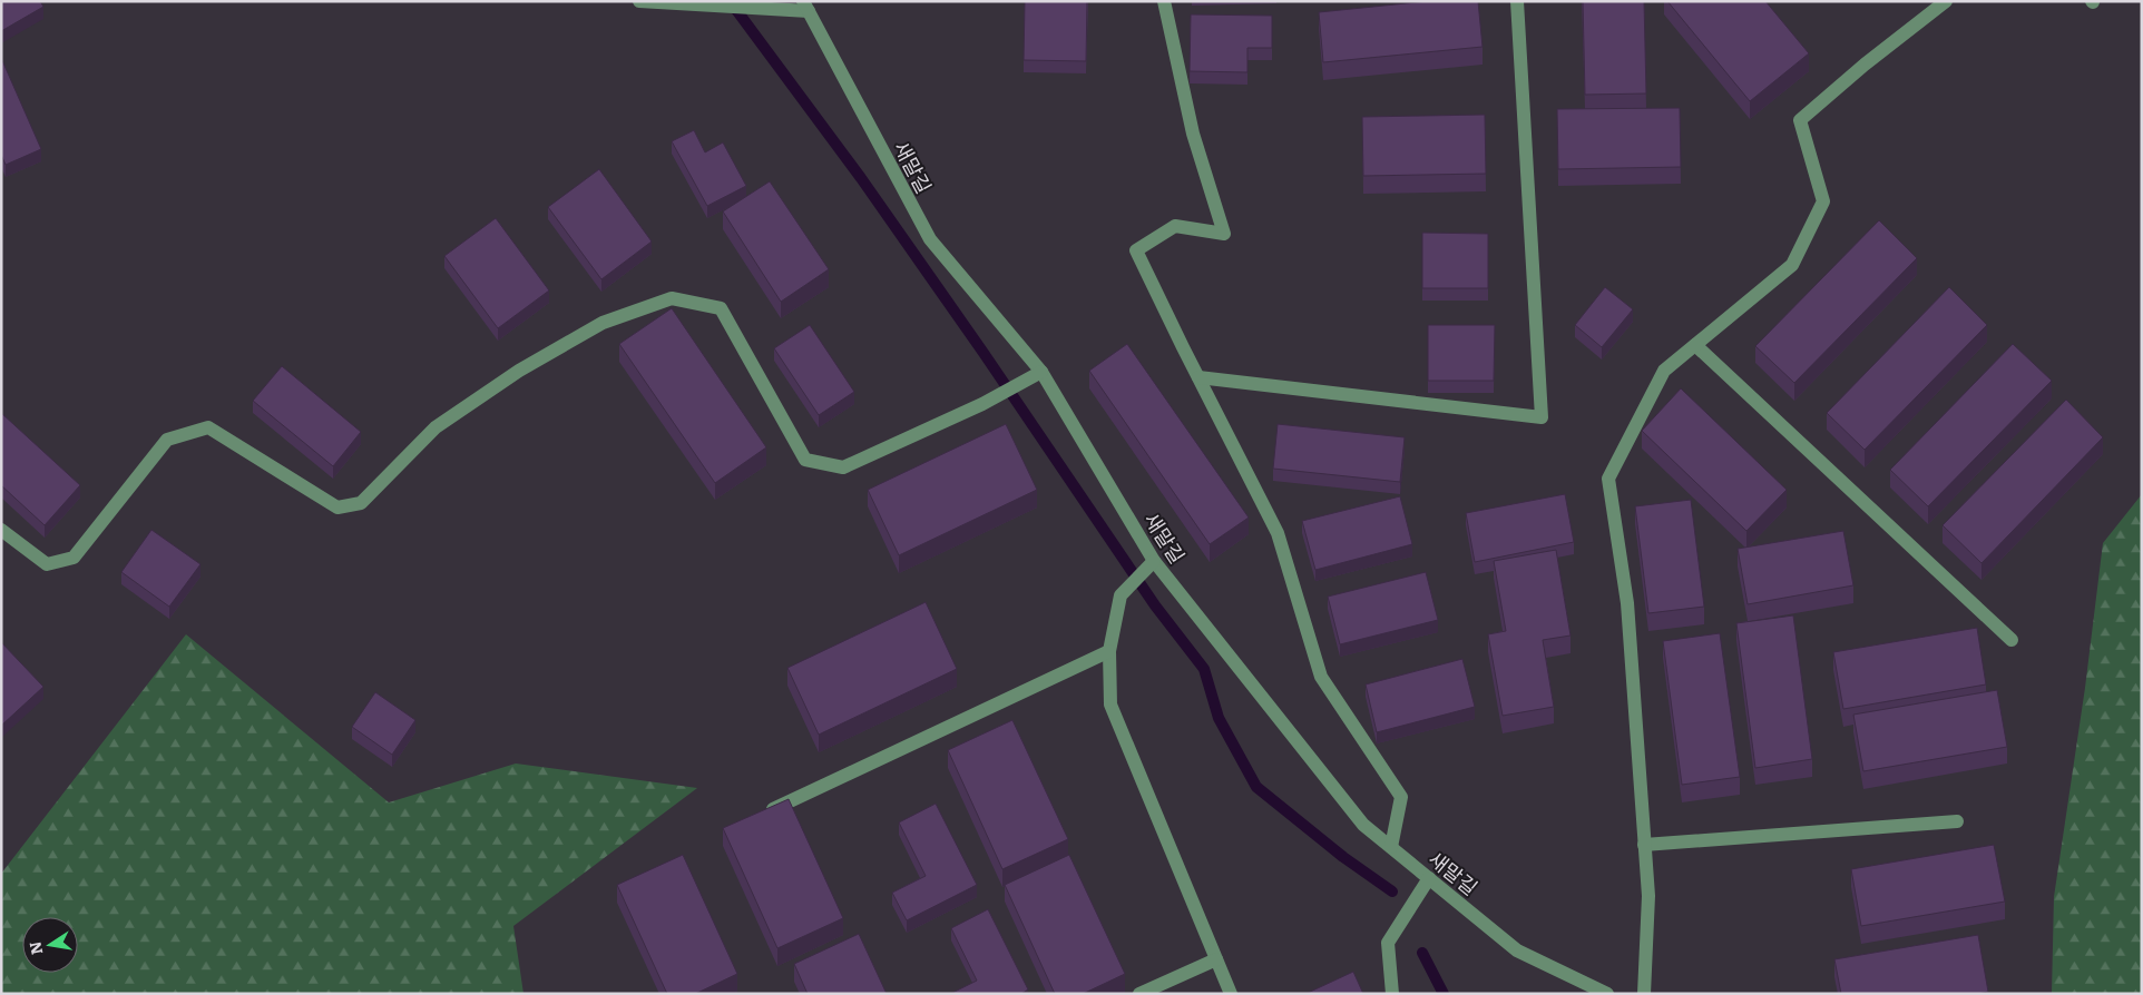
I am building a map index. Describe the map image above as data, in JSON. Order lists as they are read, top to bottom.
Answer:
{
  "streets": {
    "street": ["새말길"]
  },
  "north": "left"
}
